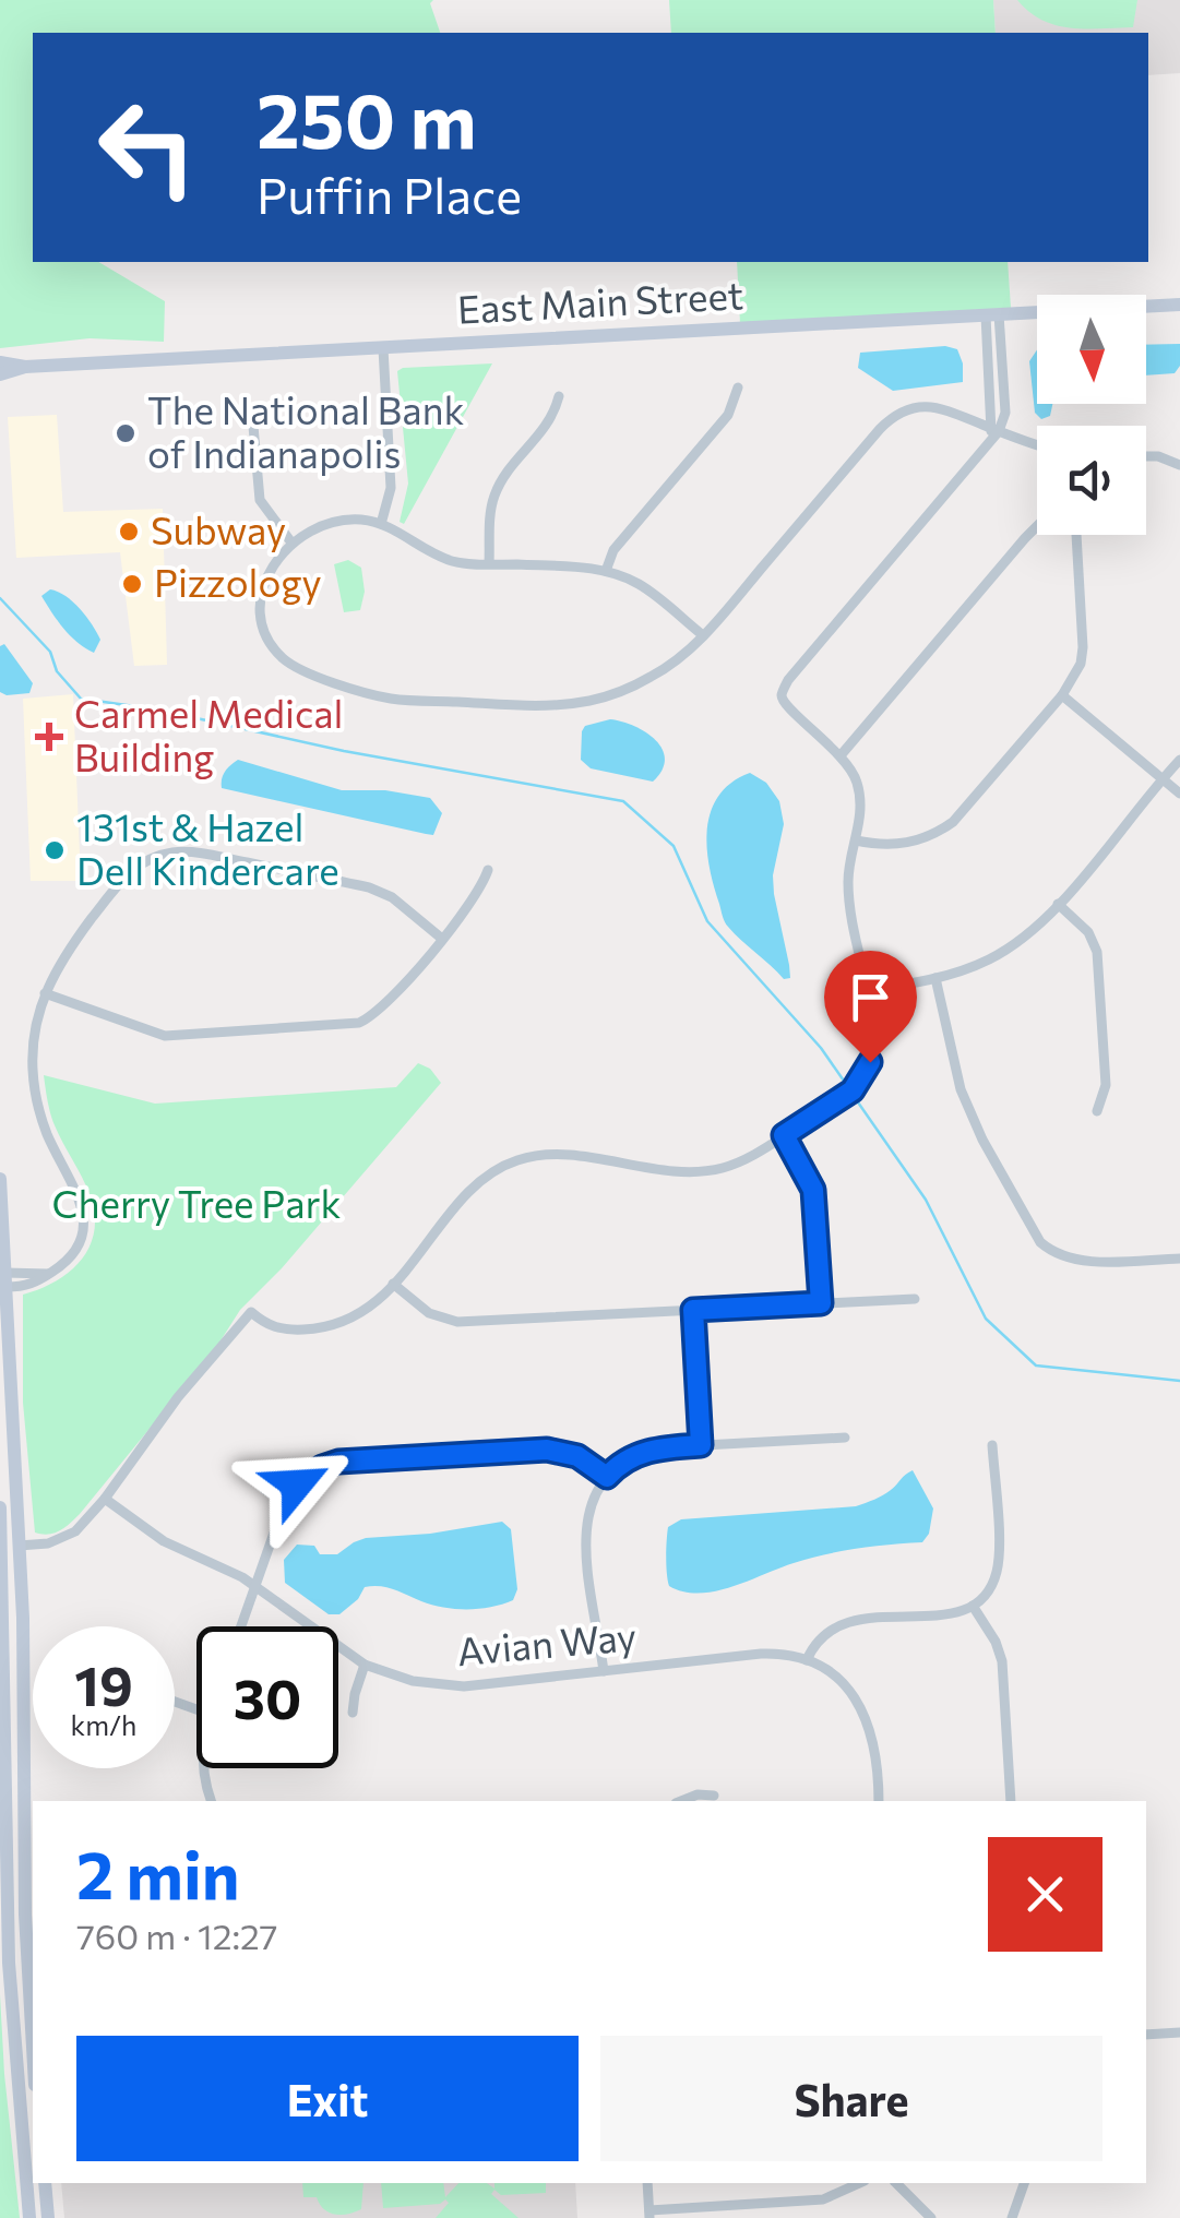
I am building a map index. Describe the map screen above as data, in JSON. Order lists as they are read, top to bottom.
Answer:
{
  "streets": {
    "main road": ["East Main Street"],
    "street": ["Avian Way"]
  },
  "parks": ["Cherry Tree Park"],
  "places": {
    "other": [
      "The National Bank of Indianapolis",
      "Subway",
      "Pizzology",
      "131st & Hazel Dell Kindercare"
    ],
    "health": ["Carmel Medical Building"]
  },
  "north": "bottom",
  "page": {
    "turn": ["250 m", "Puffin Place"],
    "speed": "19 km/h",
    "limit": "30",
    "heading": ["2 min", "760 m · 12:27"],
    "buttons": ["Exit", "Share"]
  }
}
